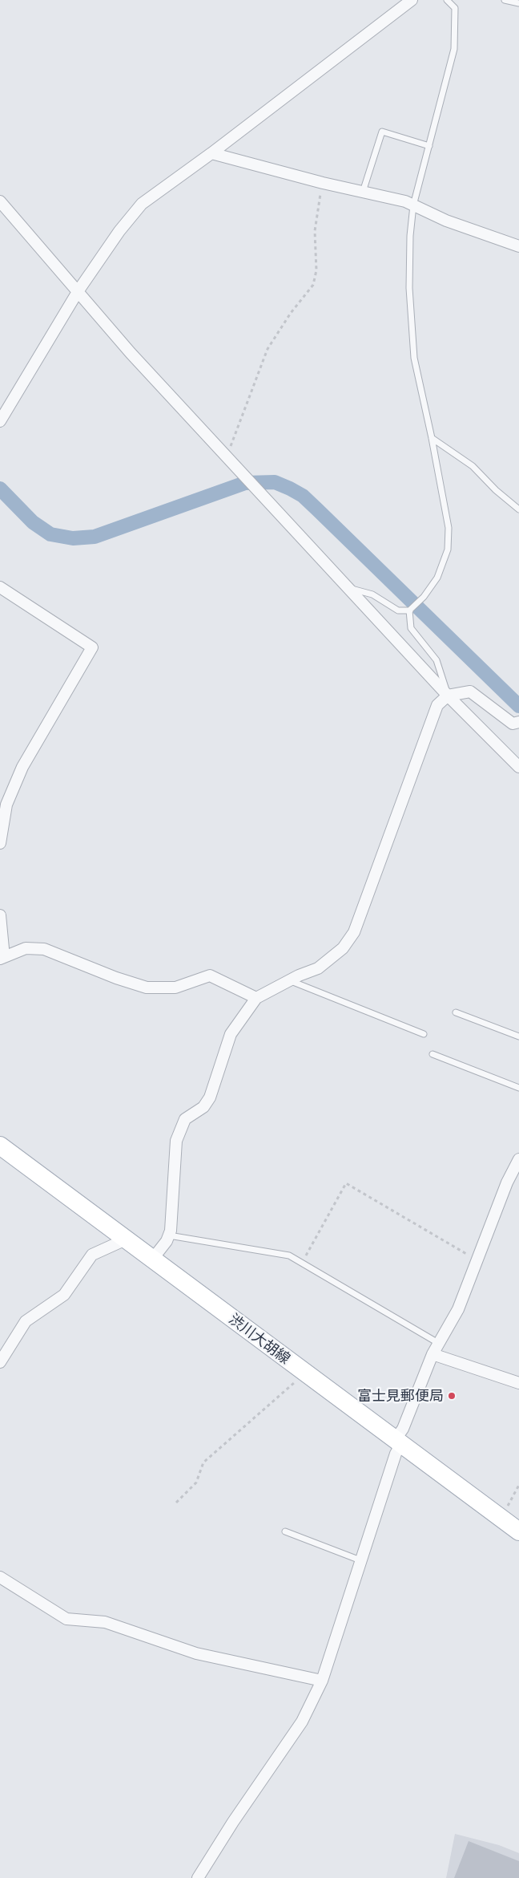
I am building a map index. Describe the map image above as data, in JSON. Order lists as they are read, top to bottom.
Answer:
{
  "streets": {
    "main road": ["渋川大胡線"]
  },
  "places": ["富士見郵便局"]
}
